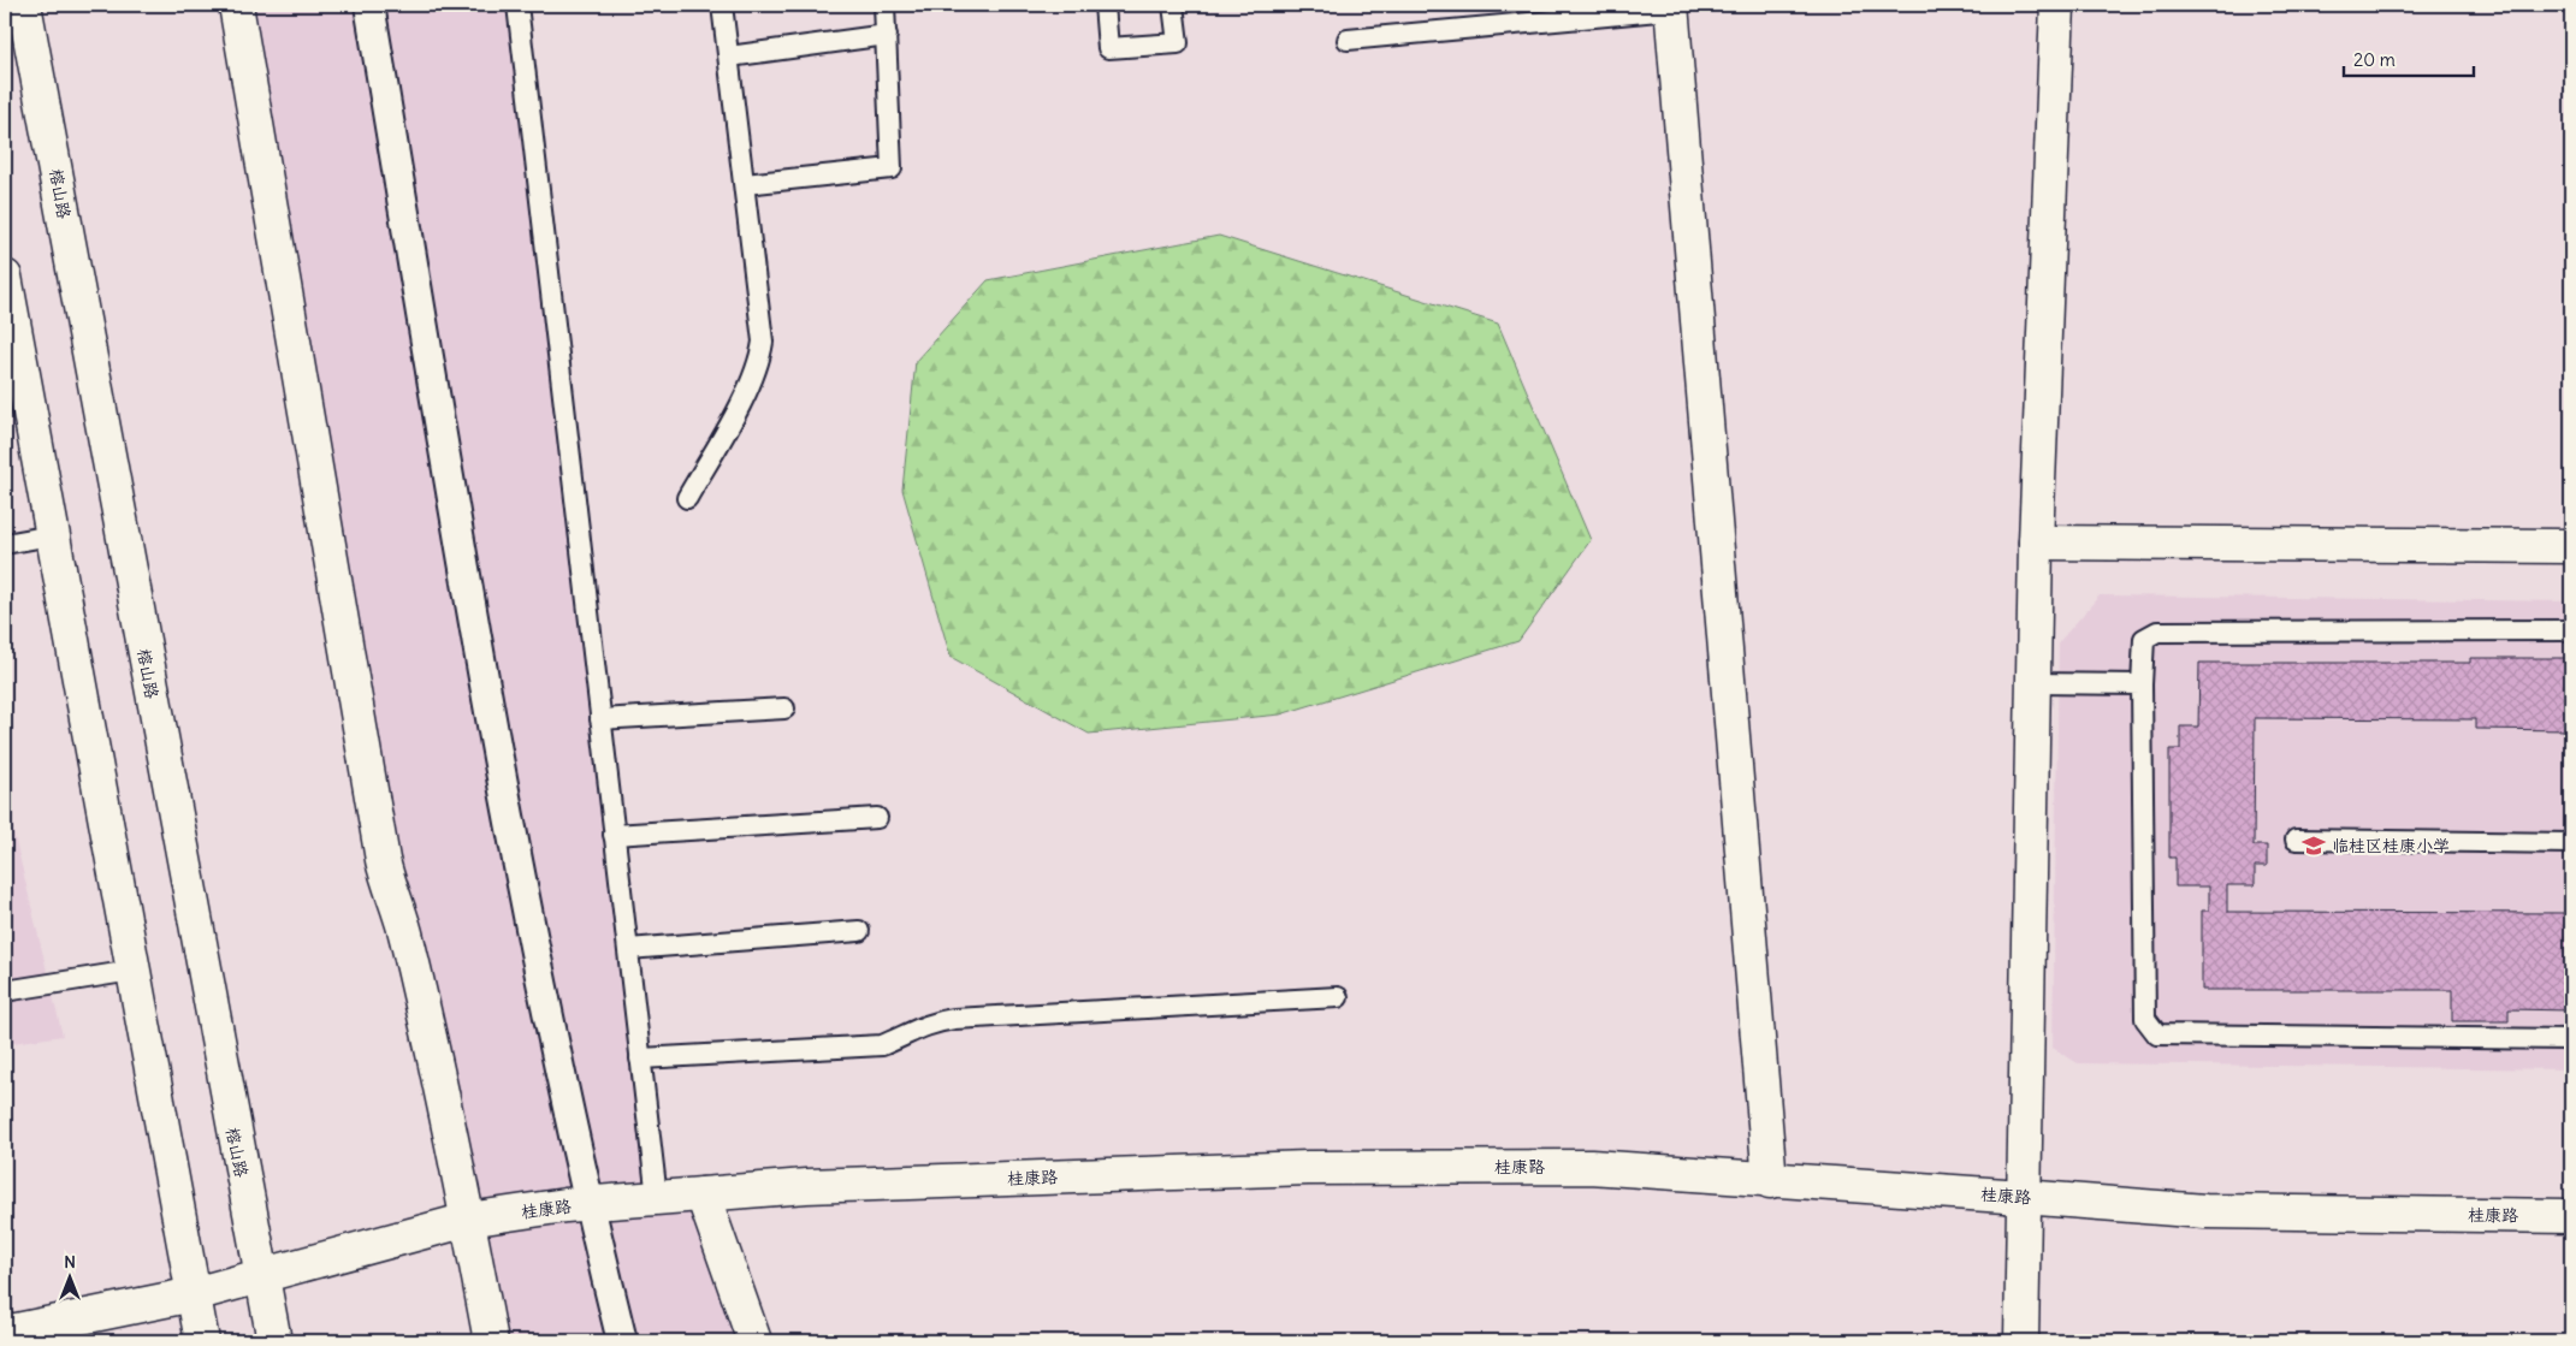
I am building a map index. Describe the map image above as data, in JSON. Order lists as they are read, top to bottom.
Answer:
{
  "streets": {
    "street": ["榕山路", "桂康路"]
  },
  "crossings": [
    ["榕山路", "桂康路"]
  ],
  "places": {
    "school or university": ["临桂区桂康小学"]
  },
  "scale_bar": "20 m",
  "north": "top"
}
